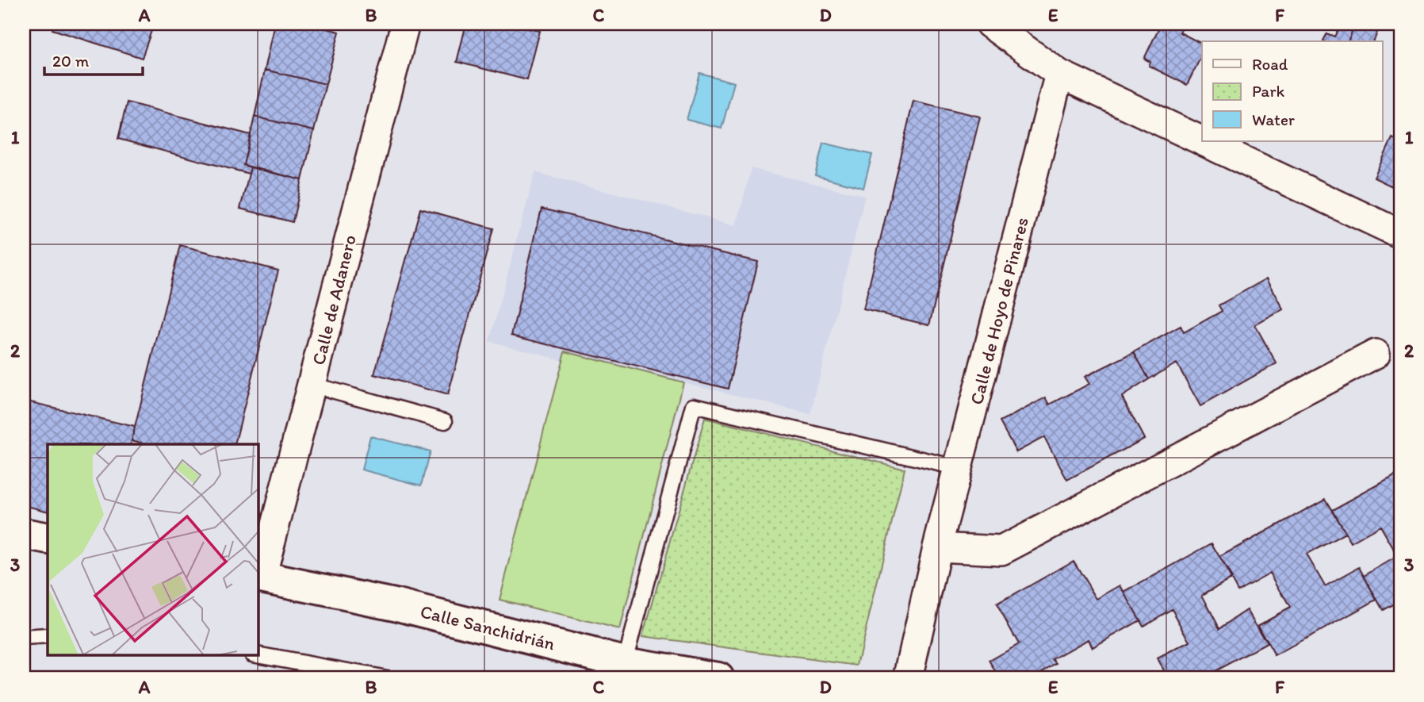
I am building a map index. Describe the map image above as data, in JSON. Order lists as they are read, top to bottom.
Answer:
{
  "streets": {
    "street": ["Calle de Adanero", "Calle de Hoyo de Pinares", "Calle Sanchidrián"]
  },
  "crossings": [
    ["Calle de Adanero", "Calle Sanchidrián"]
  ],
  "legend": ["Road", "Park", "Water"],
  "scale_bar": "20 m",
  "grid": {
    "columns": [
      "A",
      "B",
      "C",
      "D",
      "E",
      "F"
    ],
    "rows": ["1", "2", "3"]
  }
}
